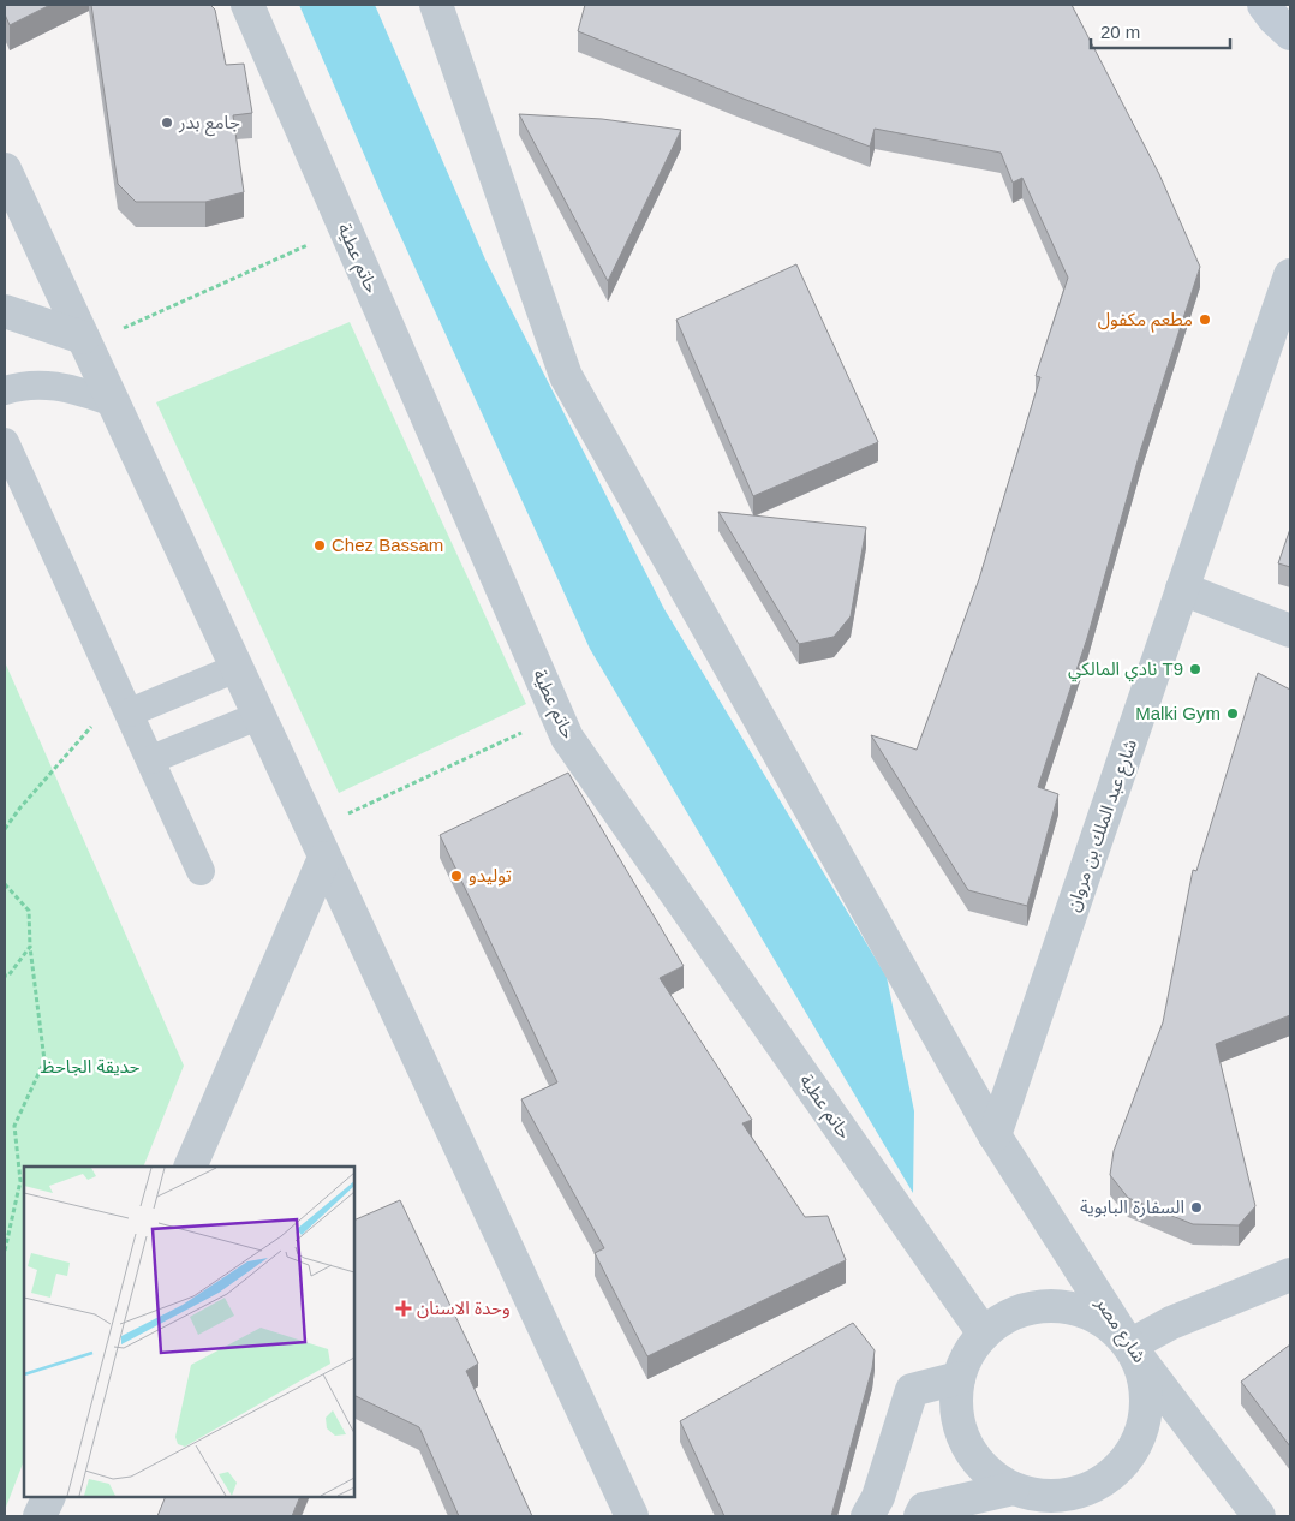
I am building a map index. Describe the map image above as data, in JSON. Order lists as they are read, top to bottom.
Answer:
{
  "streets": {
    "street": ["حاتم عطية", "شارع عبد الملك بن مروان", "شارع مصر"]
  },
  "crossings": [
    ["حاتم عطية", "شارع مصر"],
    ["شارع عبد الملك بن مروان", "شارع مصر"]
  ],
  "parks": ["حديقة الجاحظ"],
  "places": {
    "other": [
      "جامع بدر",
      "مطعم مكفول",
      "Chez Bassam",
      "نادي المالكي T9",
      "Malki Gym",
      "توليدو",
      "السفارة البابوية"
    ],
    "health": ["وحدة الاسنان"]
  },
  "scale_bar": "20 m"
}
